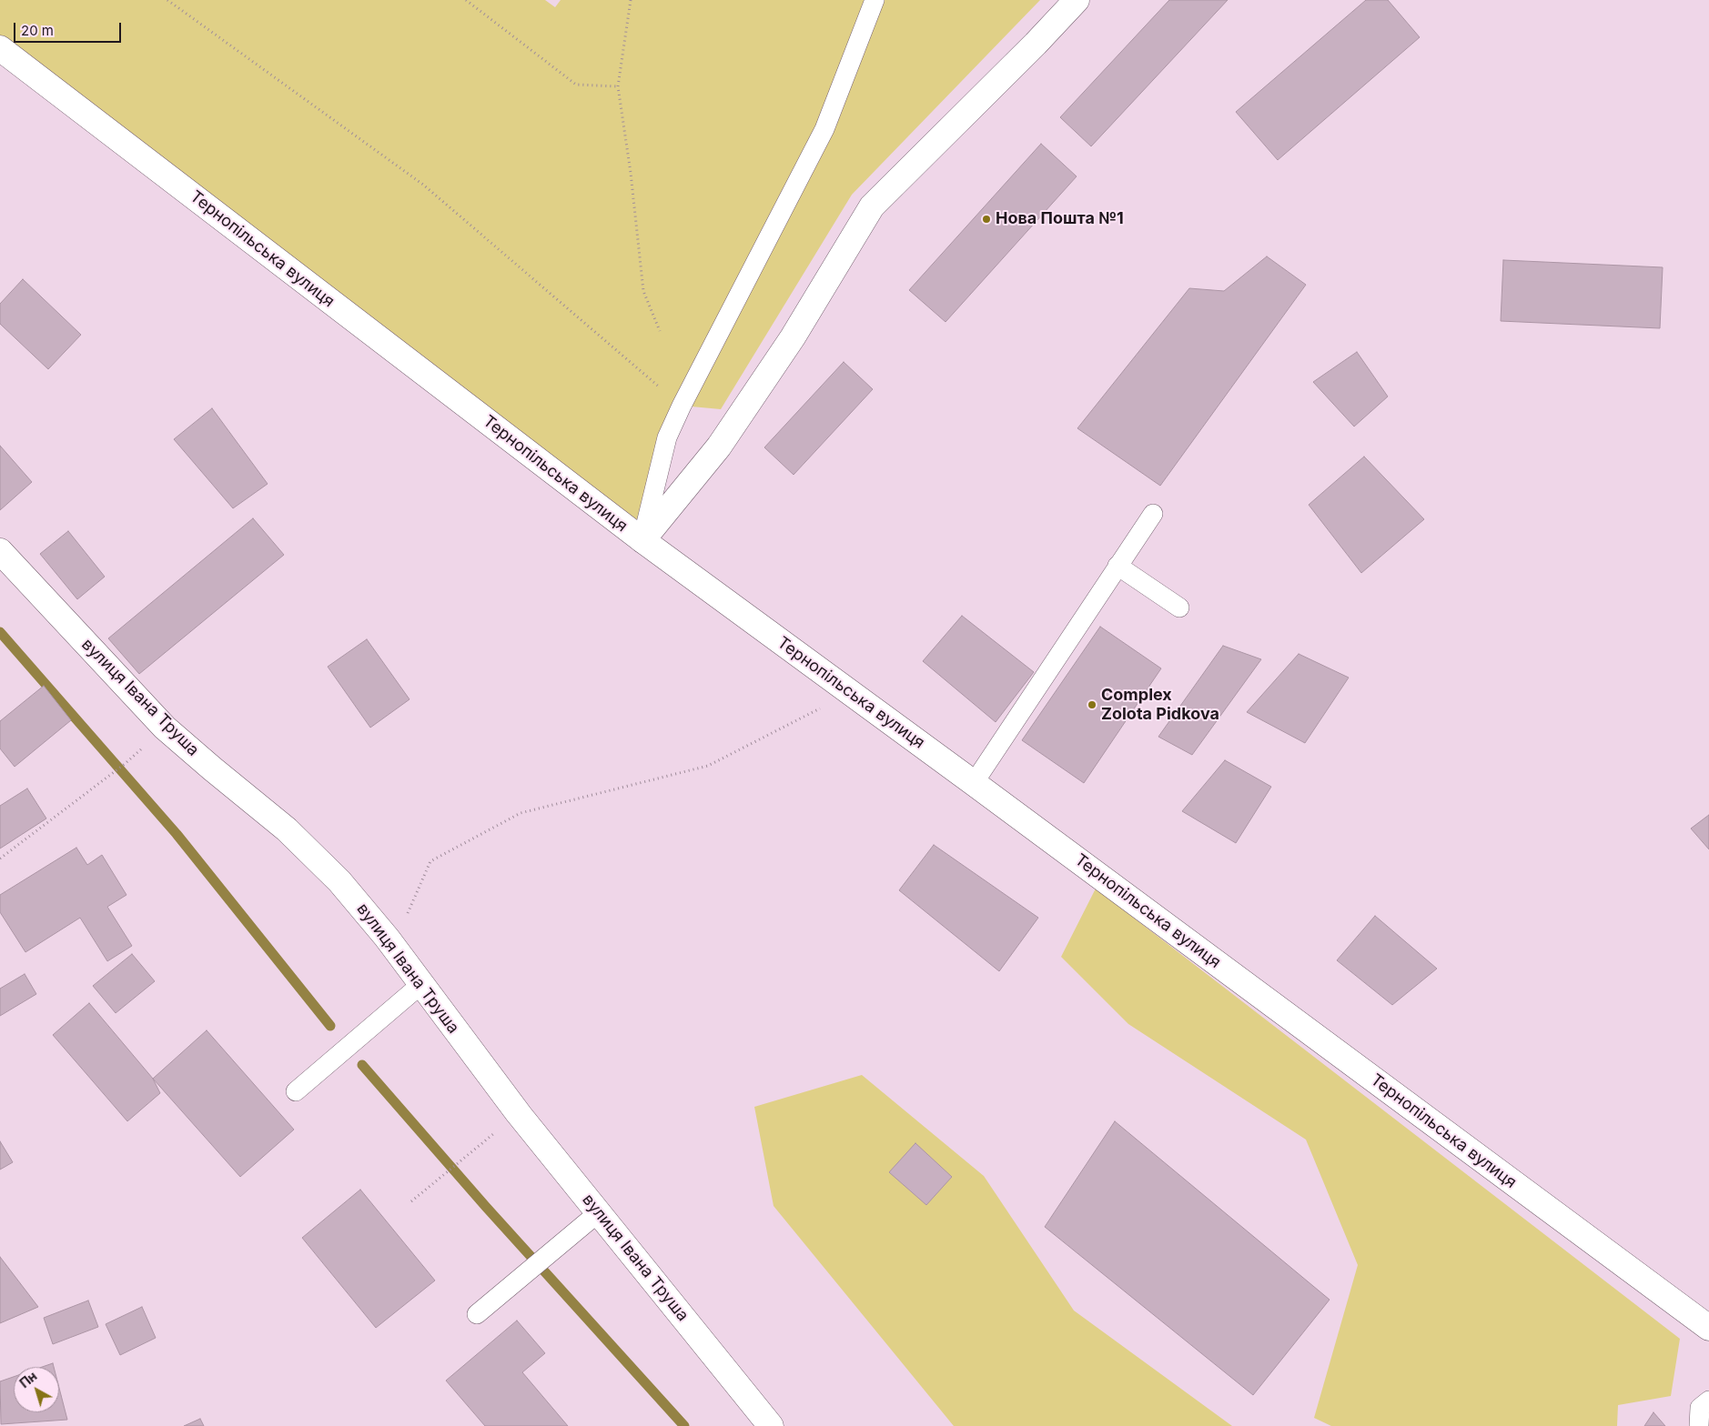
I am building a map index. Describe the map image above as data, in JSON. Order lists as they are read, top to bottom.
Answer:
{
  "streets": {
    "street": ["Тернопільська вулиця", "вулиця Івана Труша"]
  },
  "places": ["Нова Пошта №1", "Complex Zolota Pidkova"],
  "scale_bar": "20 m",
  "north": "top left"
}
